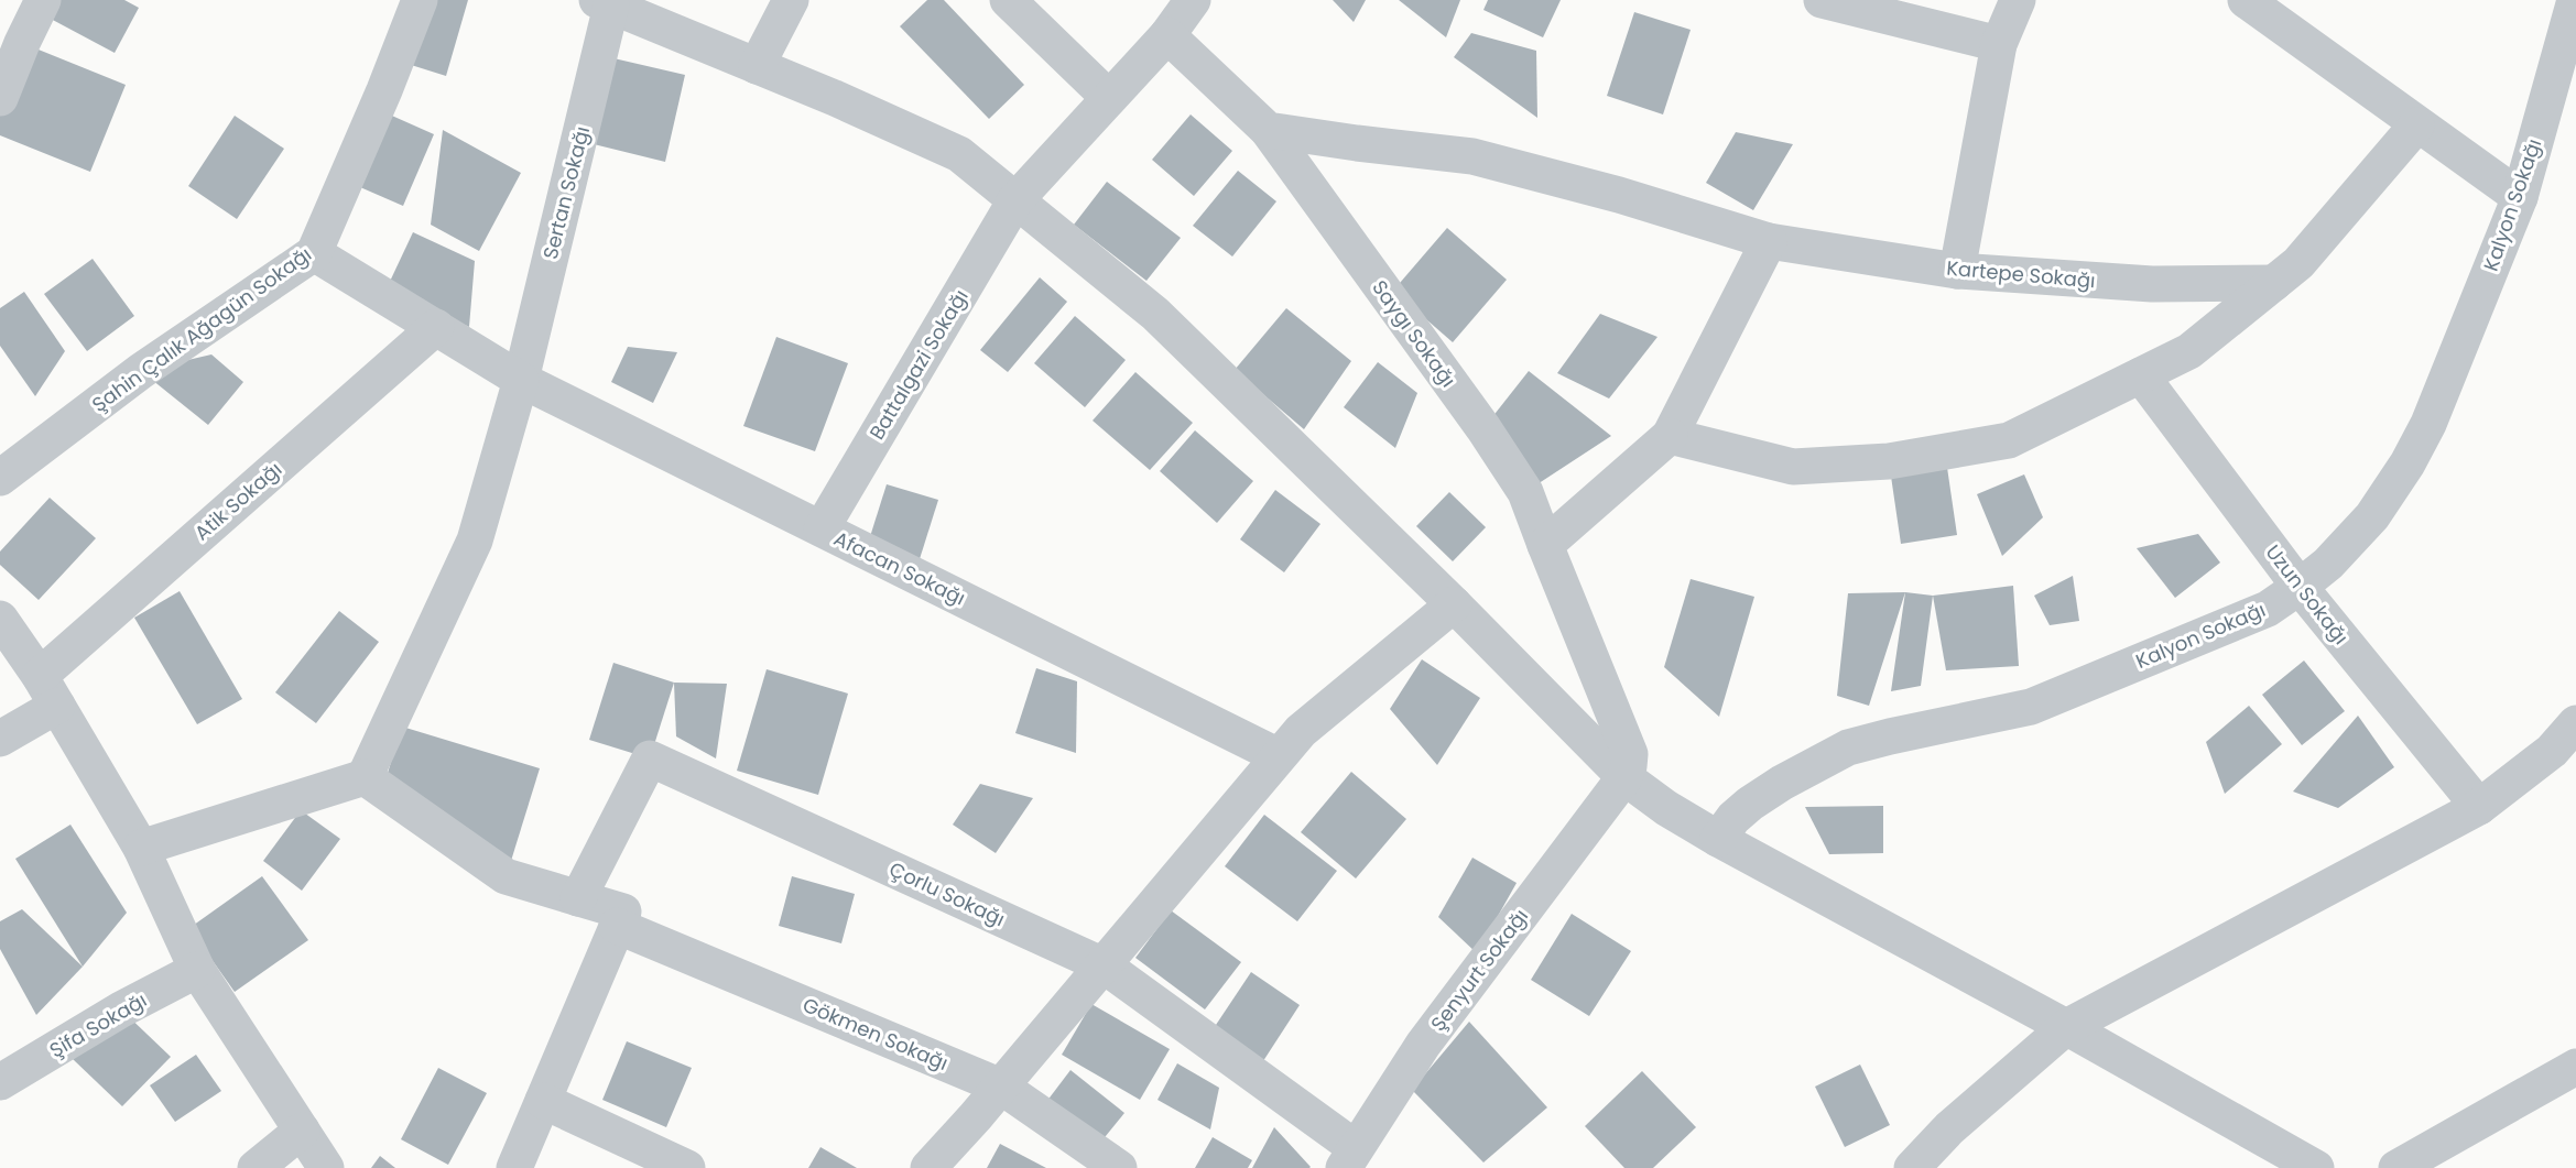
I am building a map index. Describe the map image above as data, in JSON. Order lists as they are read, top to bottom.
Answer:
{
  "streets": {
    "street": [
      "Sertan Sokağı",
      "Kalyon Sokağı",
      "Kartepe Sokağı",
      "Şahin Çalık Ağagün Sokağı",
      "Saygı Sokağı",
      "Battalgazi Sokağı",
      "Atik Sokağı",
      "Afacan Sokağı",
      "Uzun Sokağı",
      "Çorlu Sokağı",
      "Şenyurt Sokağı",
      "Şifa Sokağı",
      "Gökmen Sokağı"
    ]
  },
  "crossings": [
    ["Sertan Sokağı", "Afacan Sokağı"],
    ["Kalyon Sokağı", "Uzun Sokağı"],
    ["Kartepe Sokağı", "Saygı Sokağı"],
    ["Şahin Çalık Ağagün Sokağı", "Afacan Sokağı"],
    ["Saygı Sokağı", "Battalgazi Sokağı"],
    ["Saygı Sokağı", "Şenyurt Sokağı"],
    ["Battalgazi Sokağı", "Afacan Sokağı"],
    ["Atik Sokağı", "Afacan Sokağı"],
    ["Çorlu Sokağı", "Şenyurt Sokağı"]
  ]
}
